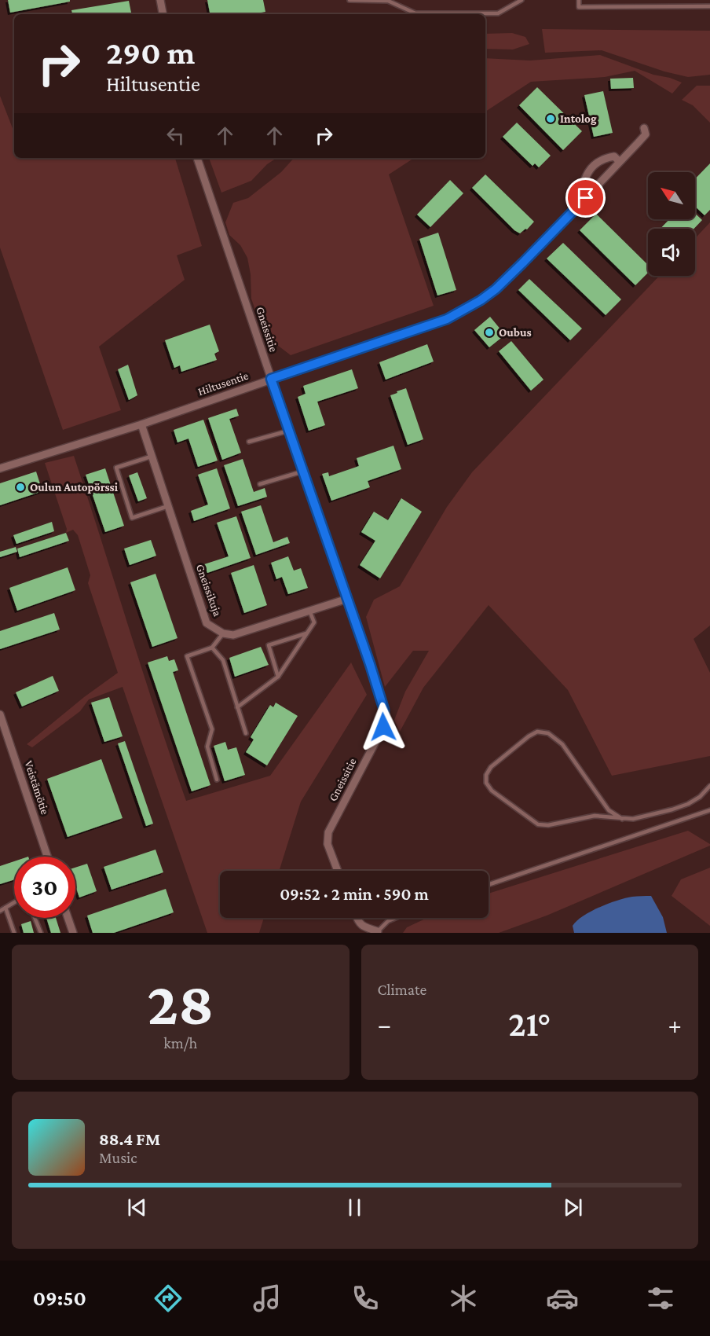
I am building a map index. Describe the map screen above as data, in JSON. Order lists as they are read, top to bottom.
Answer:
{
  "streets": {
    "street": [
      "Gneissitie",
      "Hiltusentie",
      "Gneissikuja",
      "Veistämötie"
    ]
  },
  "crossings": [
    ["Gneissitie", "Hiltusentie"],
    ["Hiltusentie", "Gneissikuja"]
  ],
  "places": ["Intolog", "Oubus", "Oulun Autopörssi"],
  "north": "top left",
  "page": {
    "turn": ["290 m", "Hiltusentie"],
    "limit": "30",
    "trip": "09:52 · 2 min · 590 m",
    "tile": [
      ["28", "km/h"],
      "Climate"
    ],
    "heat": ["−", "21°", "+"],
    "song": ["88.4 FM", "Music"],
    "tabs": "09:50"
  }
}
